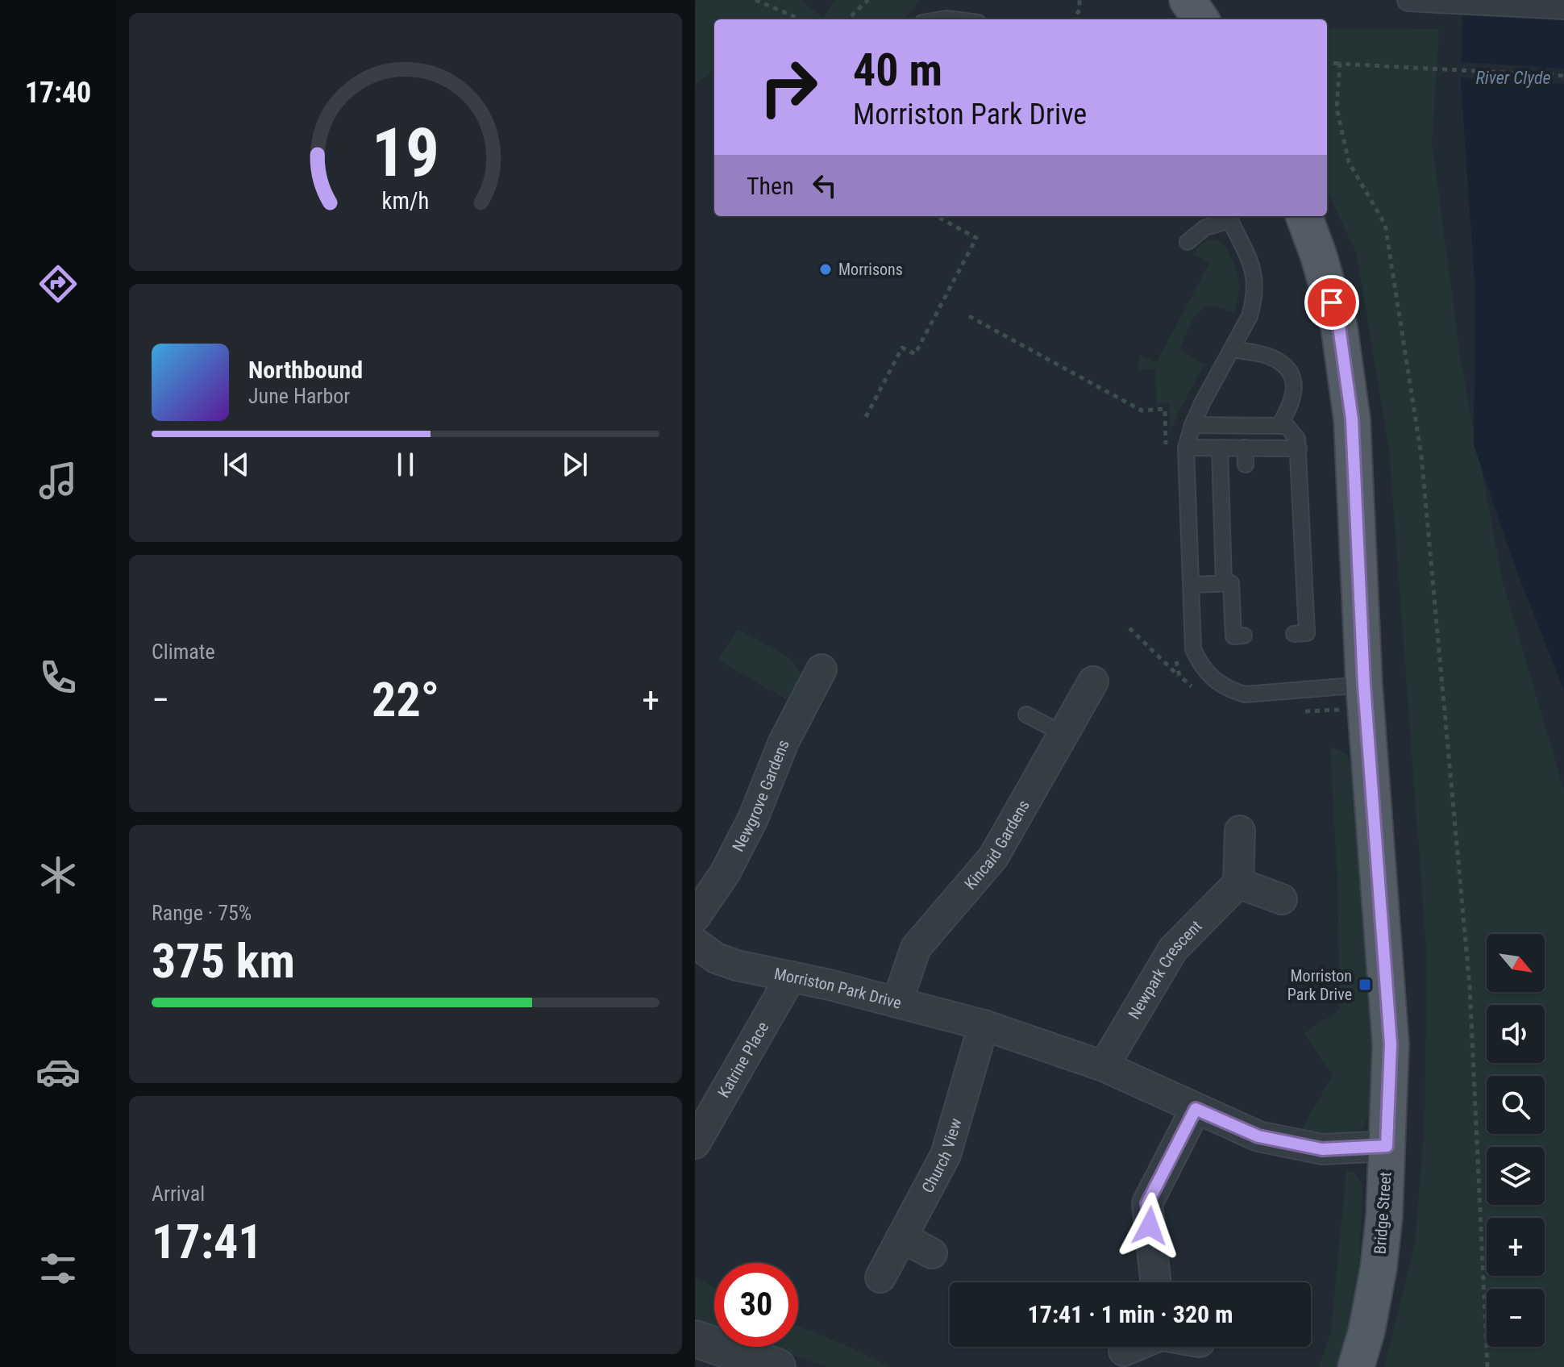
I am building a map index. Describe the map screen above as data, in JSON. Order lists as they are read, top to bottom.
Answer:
{
  "streets": {
    "main road": ["Bridge Street"],
    "street": [
      "Newgrove Gardens",
      "Kincaid Gardens",
      "Newpark Crescent",
      "Morriston Park Drive",
      "Katrine Place",
      "Church View"
    ]
  },
  "crossings": [
    ["Kincaid Gardens", "Morriston Park Drive"],
    ["Newpark Crescent", "Morriston Park Drive"],
    ["Morriston Park Drive", "Katrine Place"],
    ["Morriston Park Drive", "Church View"],
    ["Morriston Park Drive", "Bridge Street"]
  ],
  "water": ["River Clyde"],
  "places": {
    "other": ["Morrisons"],
    "transit": ["Morriston Park Drive"]
  },
  "north": "bottom right",
  "page": {
    "tabs": "17:40",
    "turn": ["40 m", "Morriston Park Drive"],
    "then": "Then",
    "song": ["Northbound", "June Harbor"],
    "tile": [
      "Climate",
      ["Range · 75%", "375 km"],
      ["Arrival", "17:41"]
    ],
    "heat": ["−", "22°", "+"],
    "map_buttons": ["+", "−"],
    "limit": "30",
    "trip": "17:41 · 1 min · 320 m",
    "gauge": ["19", "km/h"]
  }
}
